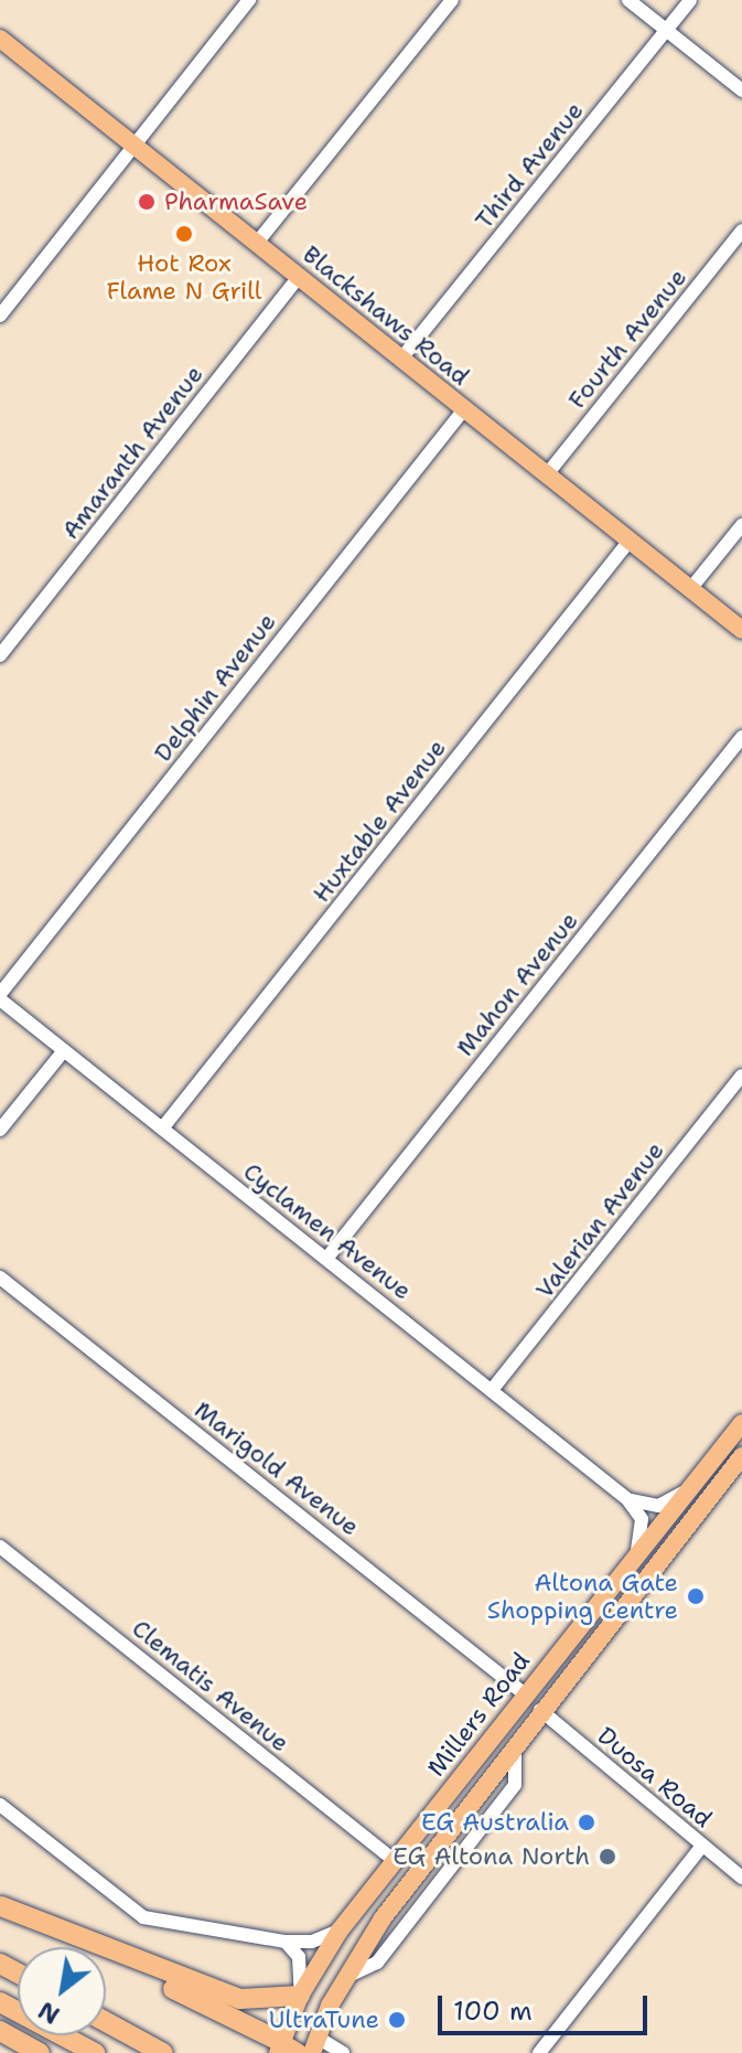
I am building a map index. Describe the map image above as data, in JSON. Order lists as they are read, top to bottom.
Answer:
{
  "streets": {
    "main road": ["Blackshaws Road", "Millers Road"],
    "street": [
      "Third Avenue",
      "Fourth Avenue",
      "Amaranth Avenue",
      "Delphin Avenue",
      "Huxtable Avenue",
      "Mahon Avenue",
      "Valerian Avenue",
      "Cyclamen Avenue",
      "Marigold Avenue",
      "Clematis Avenue",
      "Duosa Road"
    ]
  },
  "crossings": [
    ["Third Avenue", "Blackshaws Road"],
    ["Blackshaws Road", "Fourth Avenue"],
    ["Blackshaws Road", "Amaranth Avenue"],
    ["Blackshaws Road", "Delphin Avenue"],
    ["Blackshaws Road", "Huxtable Avenue"],
    ["Delphin Avenue", "Cyclamen Avenue"],
    ["Huxtable Avenue", "Cyclamen Avenue"],
    ["Mahon Avenue", "Cyclamen Avenue"],
    ["Valerian Avenue", "Cyclamen Avenue"],
    ["Marigold Avenue", "Millers Road"],
    ["Clematis Avenue", "Millers Road"],
    ["Millers Road", "Duosa Road"]
  ],
  "places": [
    "PharmaSave",
    "Hot Rox Flame N Grill",
    "Altona Gate Shopping Centre",
    "EG Australia",
    "EG Altona North",
    "UltraTune"
  ],
  "scale_bar": "100 m",
  "north": "bottom left"
}
